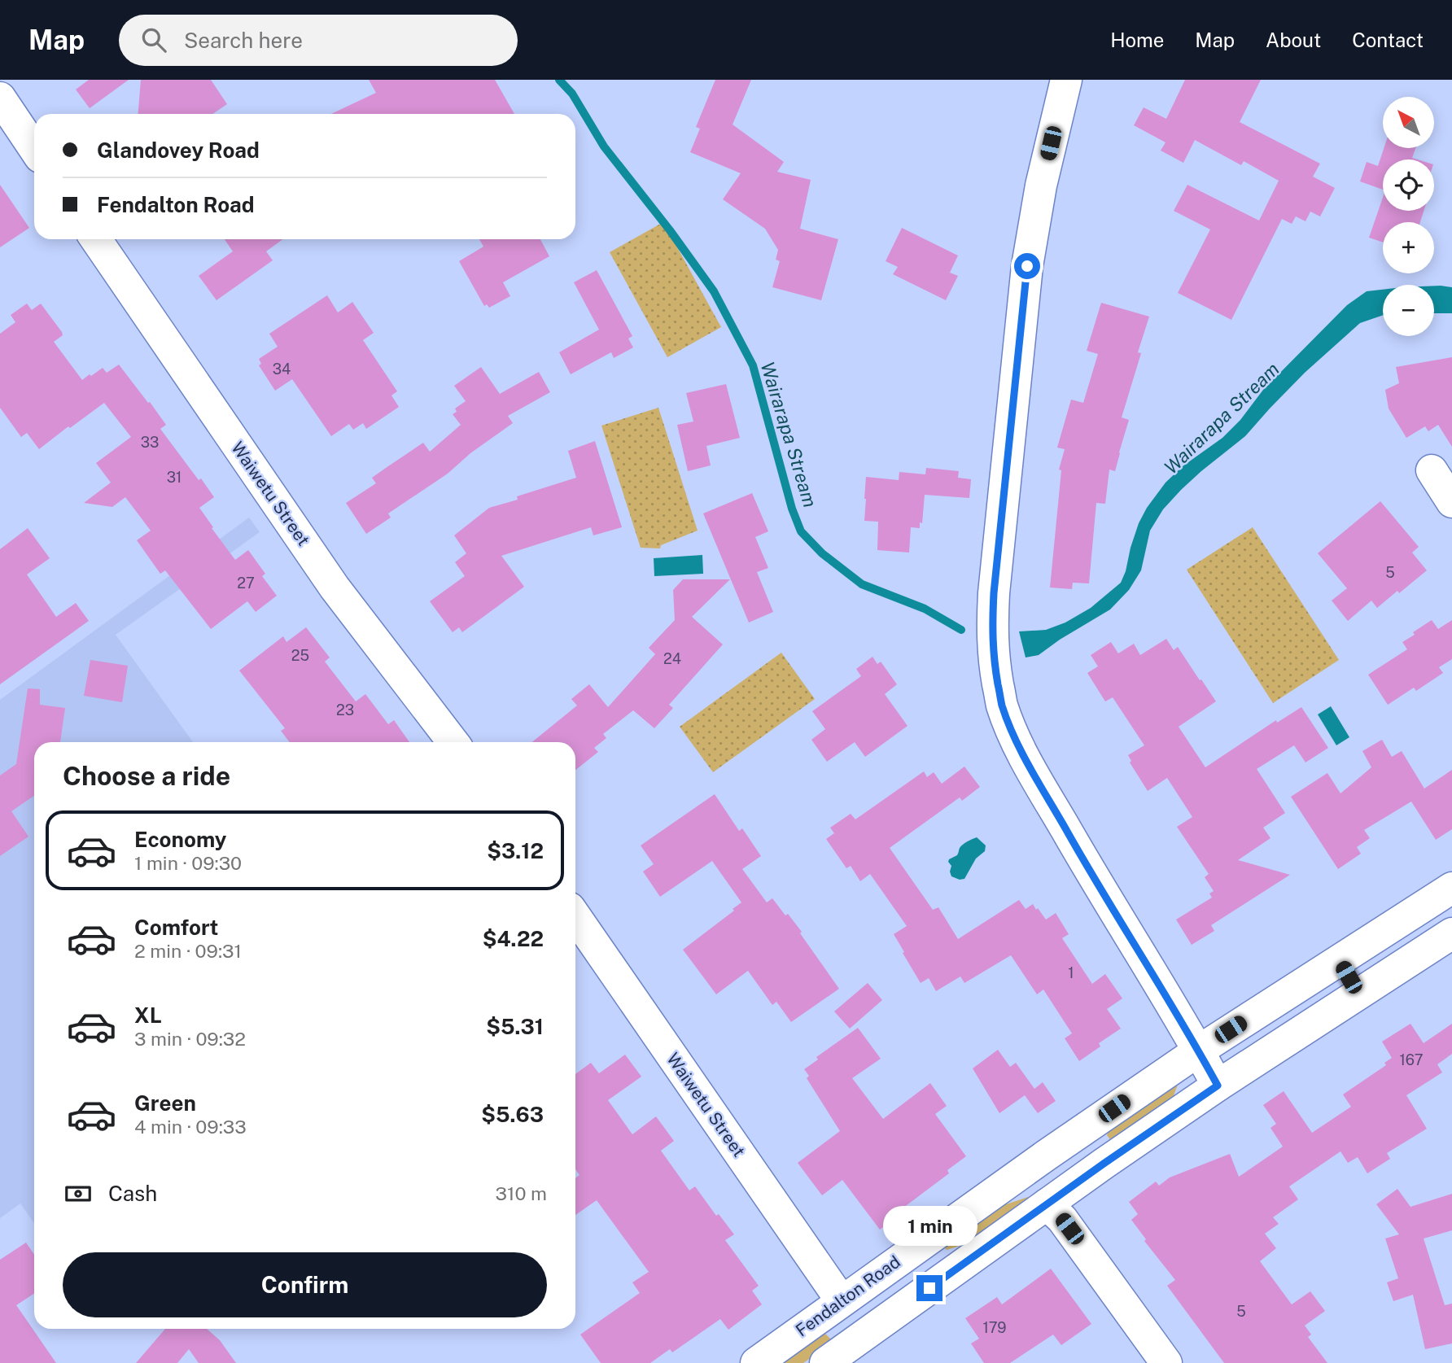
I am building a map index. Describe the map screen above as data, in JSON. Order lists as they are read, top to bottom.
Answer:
{
  "streets": {
    "street": ["Waiwetu Street", "Fendalton Road"]
  },
  "crossings": [
    ["Waiwetu Street", "Fendalton Road"]
  ],
  "water": ["Wairarapa Stream"],
  "house_numbers": [
    "34",
    "33",
    "31",
    "5",
    "27",
    "25",
    "24",
    "23",
    "1",
    "167",
    "5",
    "179"
  ],
  "north": "top left",
  "page": {
    "header": "Map",
    "search": "Search here",
    "nav": [
      "Home",
      "Map",
      "About",
      "Contact"
    ],
    "map_buttons": ["+", "−"],
    "banner": ["Glandovey Road", "Fendalton Road"],
    "heading": "Choose a ride",
    "list": [
      {
        "name": "Economy",
        "note": "1 min · 09:30",
        "value": "$3.12"
      },
      {
        "name": "Comfort",
        "note": "2 min · 09:31",
        "value": "$4.22"
      },
      {
        "name": "XL",
        "note": "3 min · 09:32",
        "value": "$5.31"
      },
      {
        "name": "Green",
        "note": "4 min · 09:33",
        "value": "$5.63"
      }
    ],
    "pay": ["Cash", "310 m"],
    "bubble": "1 min",
    "buttons": "Confirm"
  }
}
